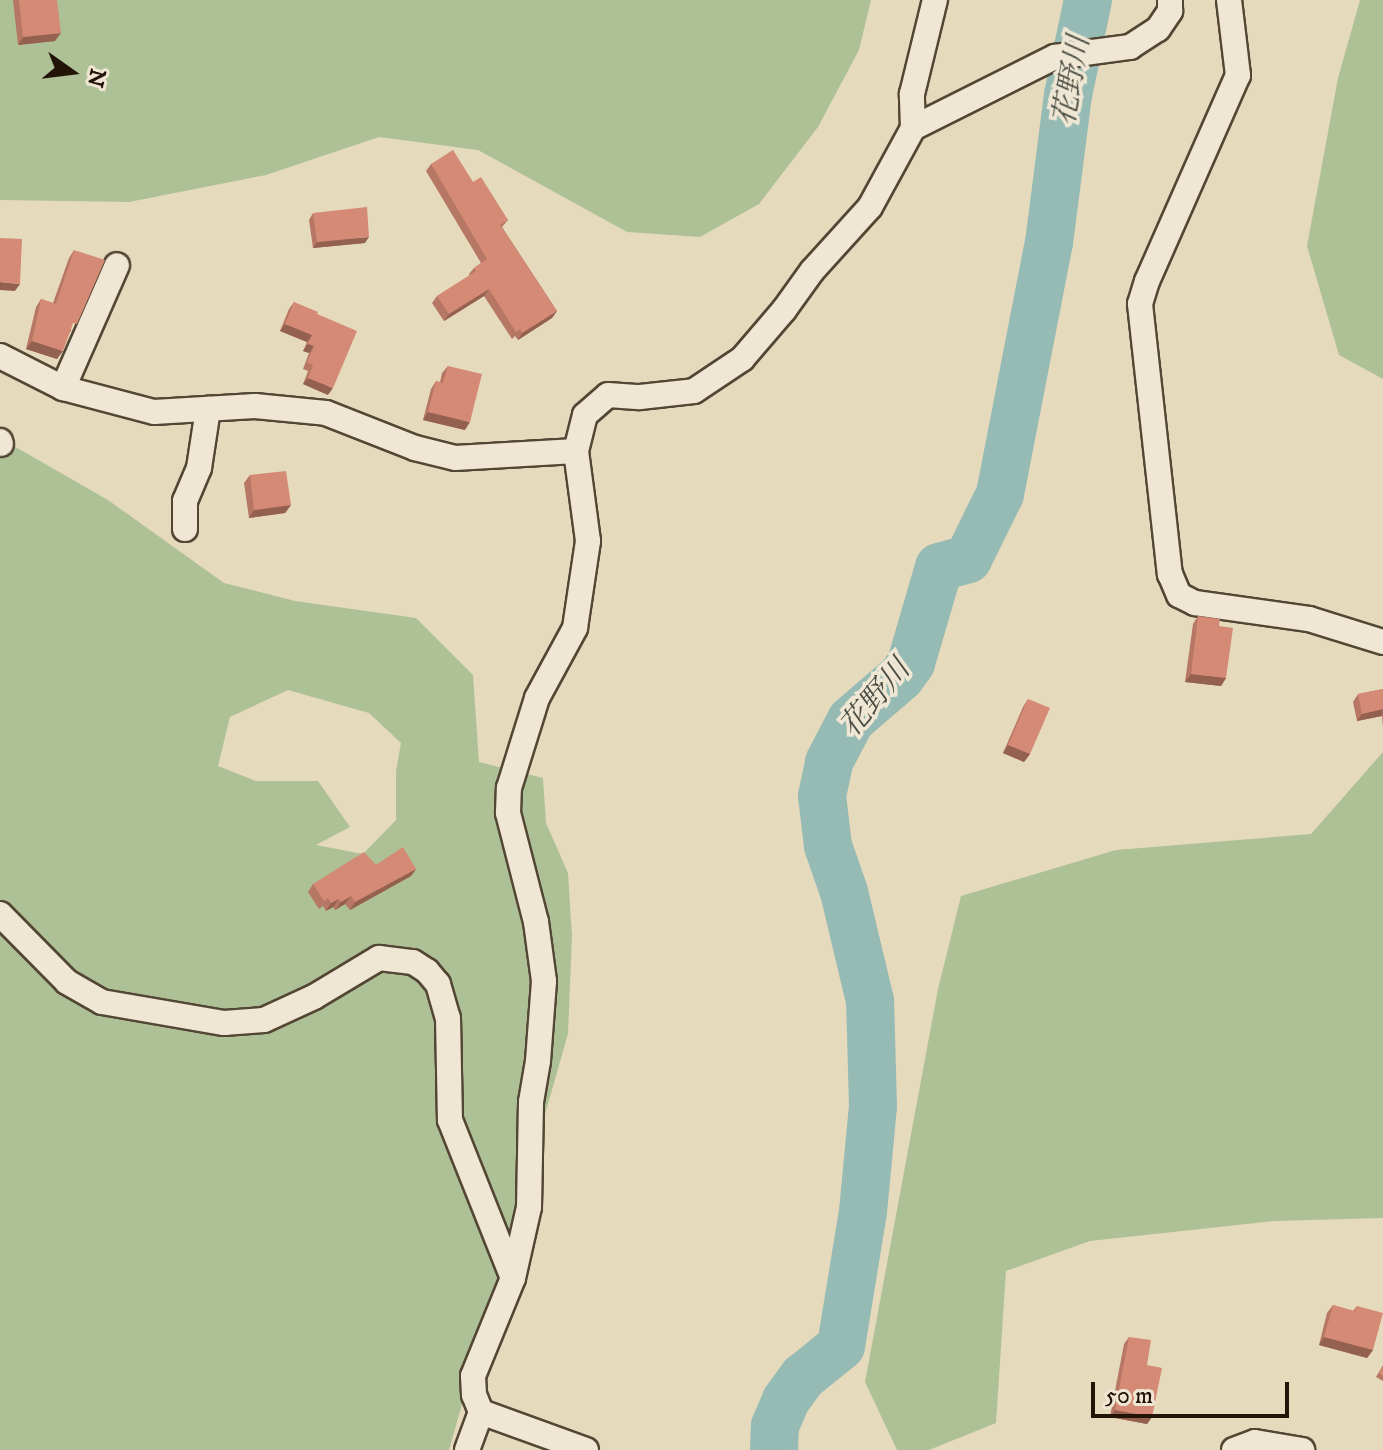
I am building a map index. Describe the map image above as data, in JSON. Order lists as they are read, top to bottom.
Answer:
{
  "water": ["花野川"],
  "scale_bar": "50 m",
  "north": "right"
}
